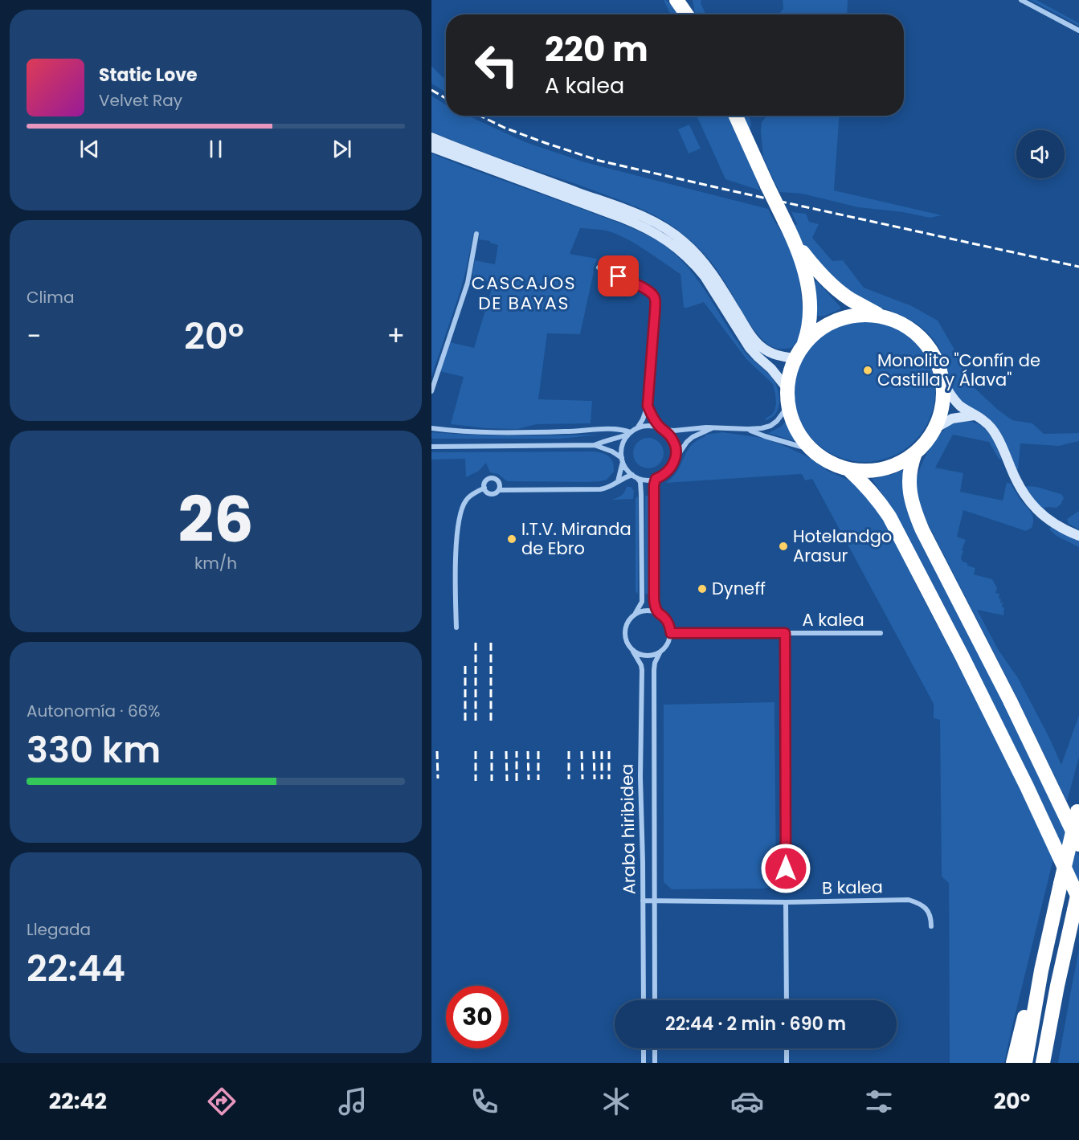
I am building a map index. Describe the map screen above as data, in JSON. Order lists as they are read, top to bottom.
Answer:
{
  "streets": {
    "street": ["A kalea", "Araba hiribidea", "B kalea"]
  },
  "crossings": [
    ["A kalea", "Araba hiribidea"],
    ["Araba hiribidea", "B kalea"]
  ],
  "districts": ["CASCAJOS DE BAYAS"],
  "places": [
    "Monolito \"Confín de Castilla y Álava\"",
    "I.T.V. Miranda de Ebro",
    "Hotelandgo Arasur",
    "Dyneff"
  ],
  "page": {
    "turn": ["220 m", "A kalea"],
    "song": ["Static Love", "Velvet Ray"],
    "tile": [
      "Clima",
      ["26", "km/h"],
      ["Autonomía · 66%", "330 km"],
      ["Llegada", "22:44"]
    ],
    "heat": ["−", "20°", "+"],
    "limit": "30",
    "trip": "22:44 · 2 min · 690 m",
    "tabs": ["22:42", "20°"]
  }
}
